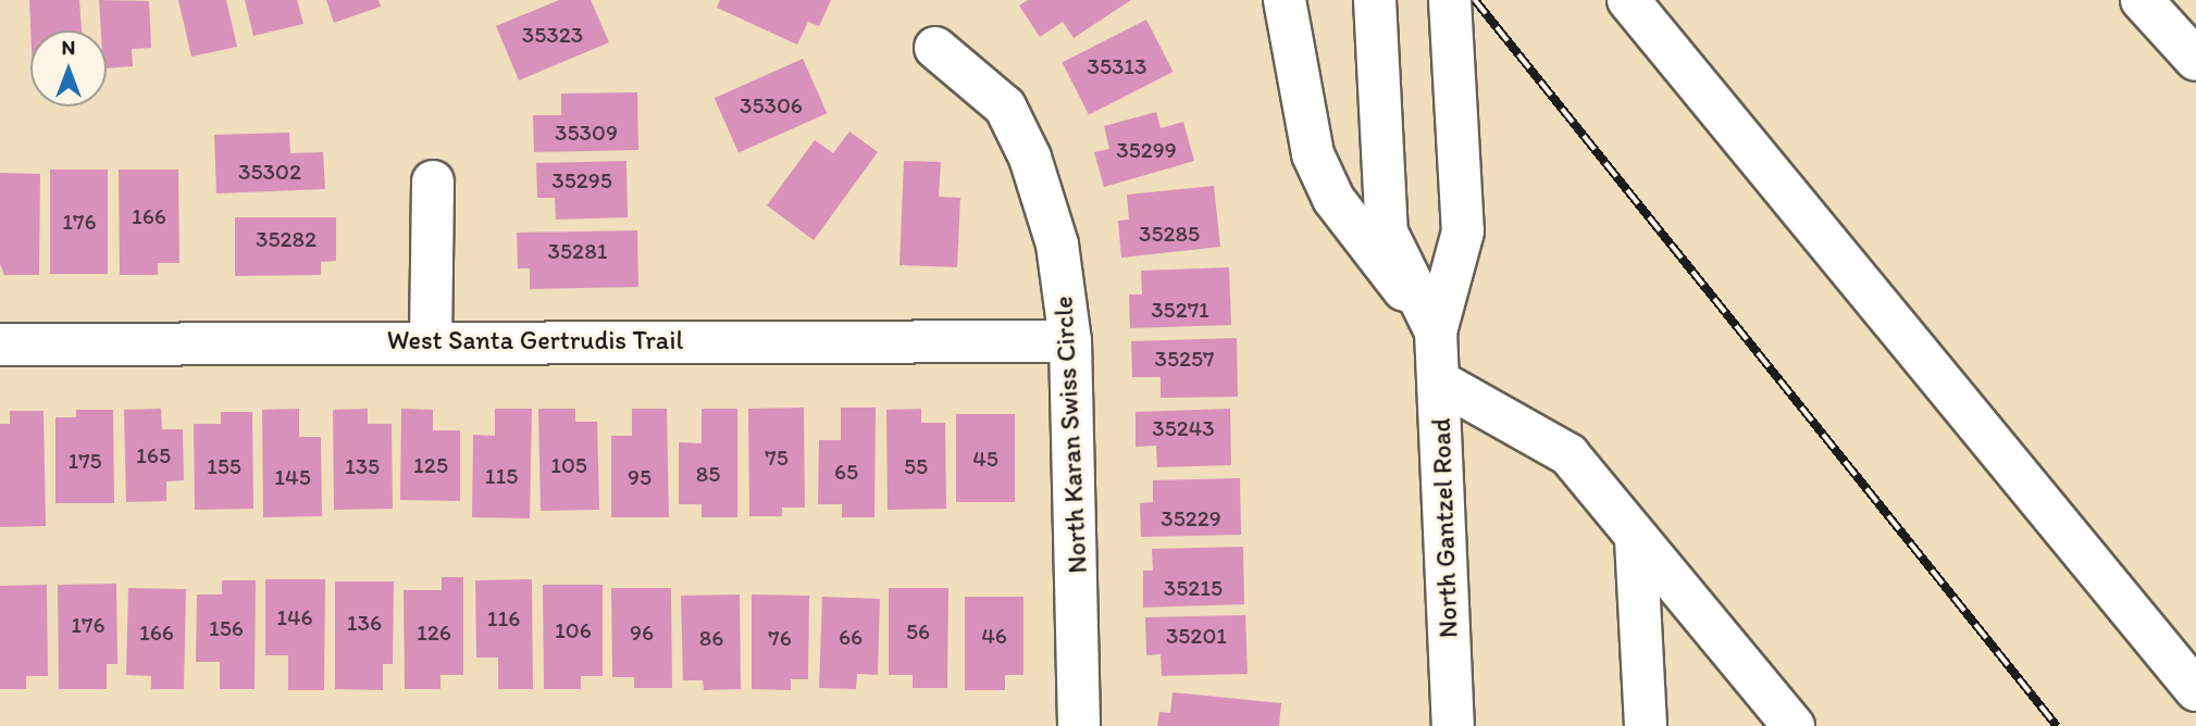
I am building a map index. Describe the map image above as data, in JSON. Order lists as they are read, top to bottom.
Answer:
{
  "streets": {
    "street": ["West Santa Gertrudis Trail", "North Karan Swiss Circle", "North Gantzel Road"]
  },
  "crossings": [
    ["West Santa Gertrudis Trail", "North Karan Swiss Circle"]
  ],
  "house_numbers": [
    "35323",
    "35313",
    "35306",
    "35309",
    "35299",
    "35302",
    "35295",
    "166",
    "176",
    "35285",
    "35282",
    "35281",
    "35271",
    "35257",
    "35243",
    "165",
    "75",
    "45",
    "175",
    "125",
    "105",
    "155",
    "135",
    "55",
    "65",
    "85",
    "115",
    "145",
    "95",
    "35229",
    "35215",
    "146",
    "116",
    "136",
    "176",
    "156",
    "106",
    "56",
    "166",
    "126",
    "96",
    "46",
    "35201",
    "66",
    "86",
    "76"
  ],
  "north": "top"
}
